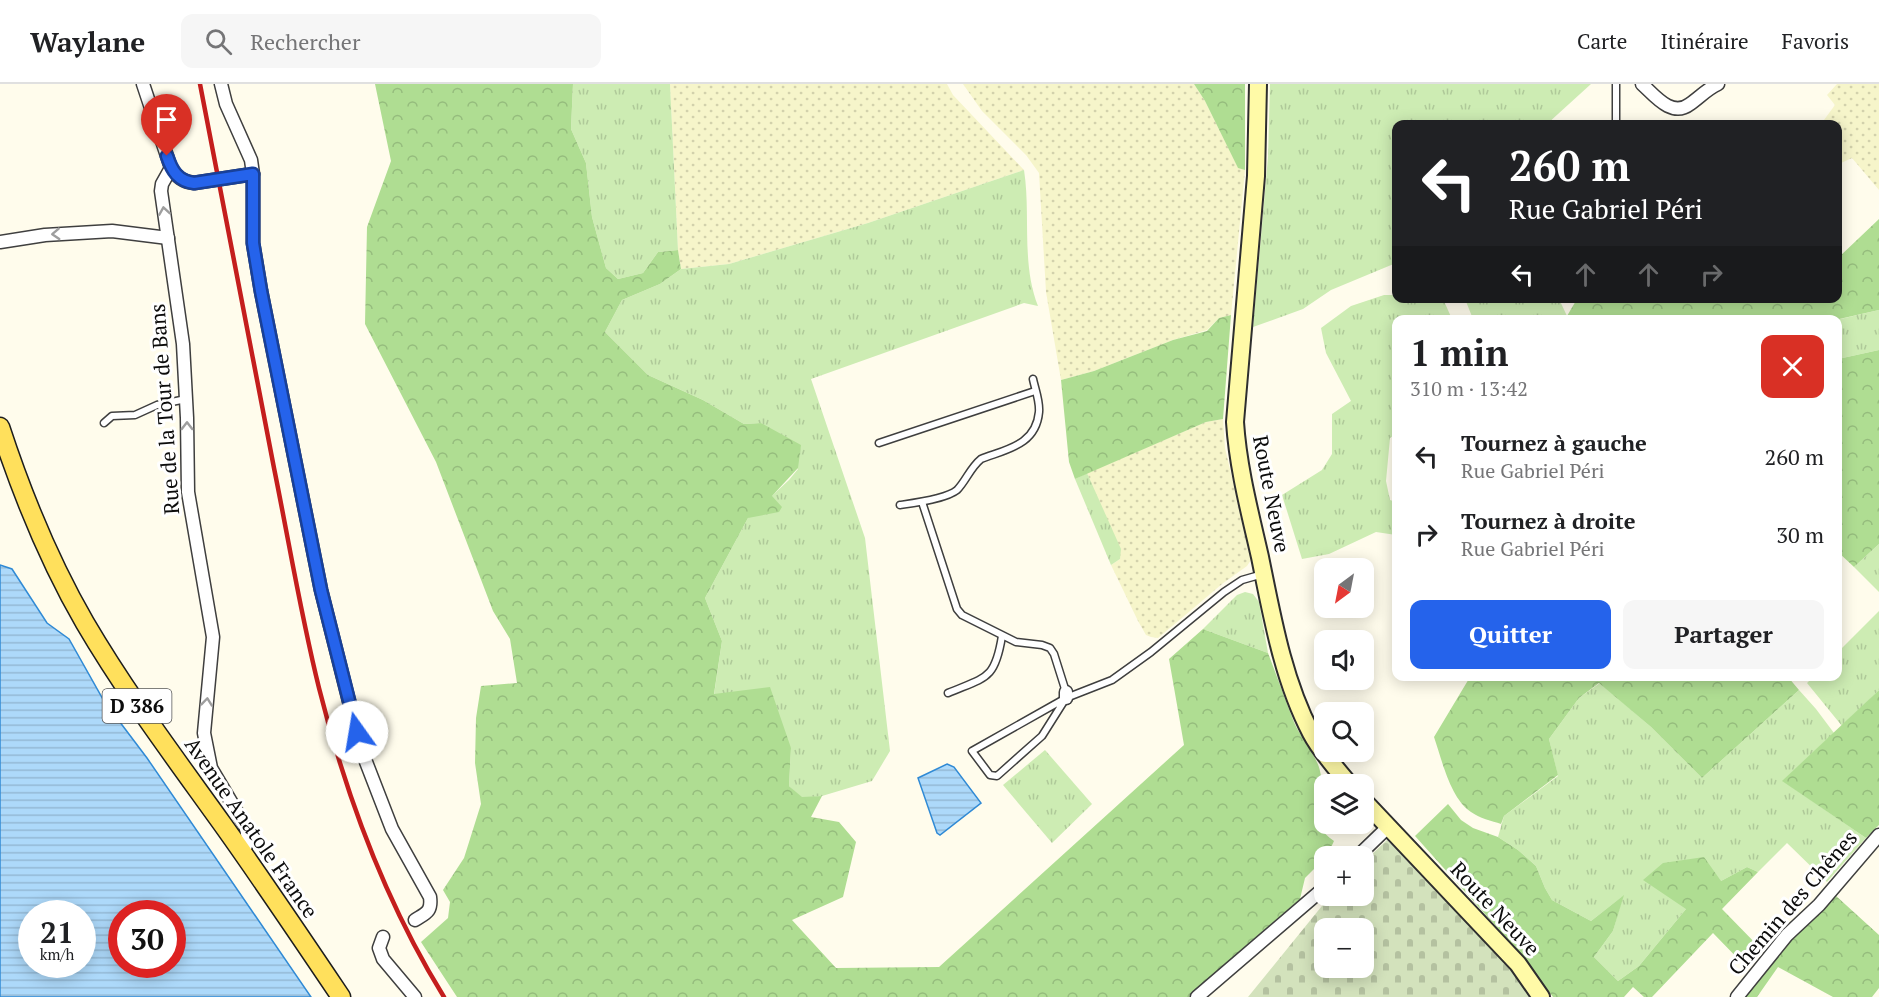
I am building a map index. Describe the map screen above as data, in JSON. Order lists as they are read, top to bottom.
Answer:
{
  "streets": {
    "main road": ["D 386", "Avenue Anatole France"],
    "street": ["Rue de la Tour de Bans", "Route Neuve", "Chemin des Chênes"]
  },
  "crossings": [
    ["Rue de la Tour de Bans", "Avenue Anatole France"]
  ],
  "one_way": ["Rue de la Tour de Bans"],
  "north": "bottom left",
  "page": {
    "header": "Waylane",
    "search": "Rechercher",
    "nav": ["Carte", "Itinéraire", "Favoris"],
    "turn": ["260 m", "Rue Gabriel Péri"],
    "heading": ["1 min", "310 m · 13:42"],
    "list": [
      {
        "name": "Tournez à gauche",
        "note": "Rue Gabriel Péri",
        "value": "260 m"
      },
      {
        "name": "Tournez à droite",
        "note": "Rue Gabriel Péri",
        "value": "30 m"
      }
    ],
    "map_buttons": ["+", "−"],
    "buttons": ["Quitter", "Partager"],
    "speed": "21 km/h",
    "limit": "30"
  }
}
